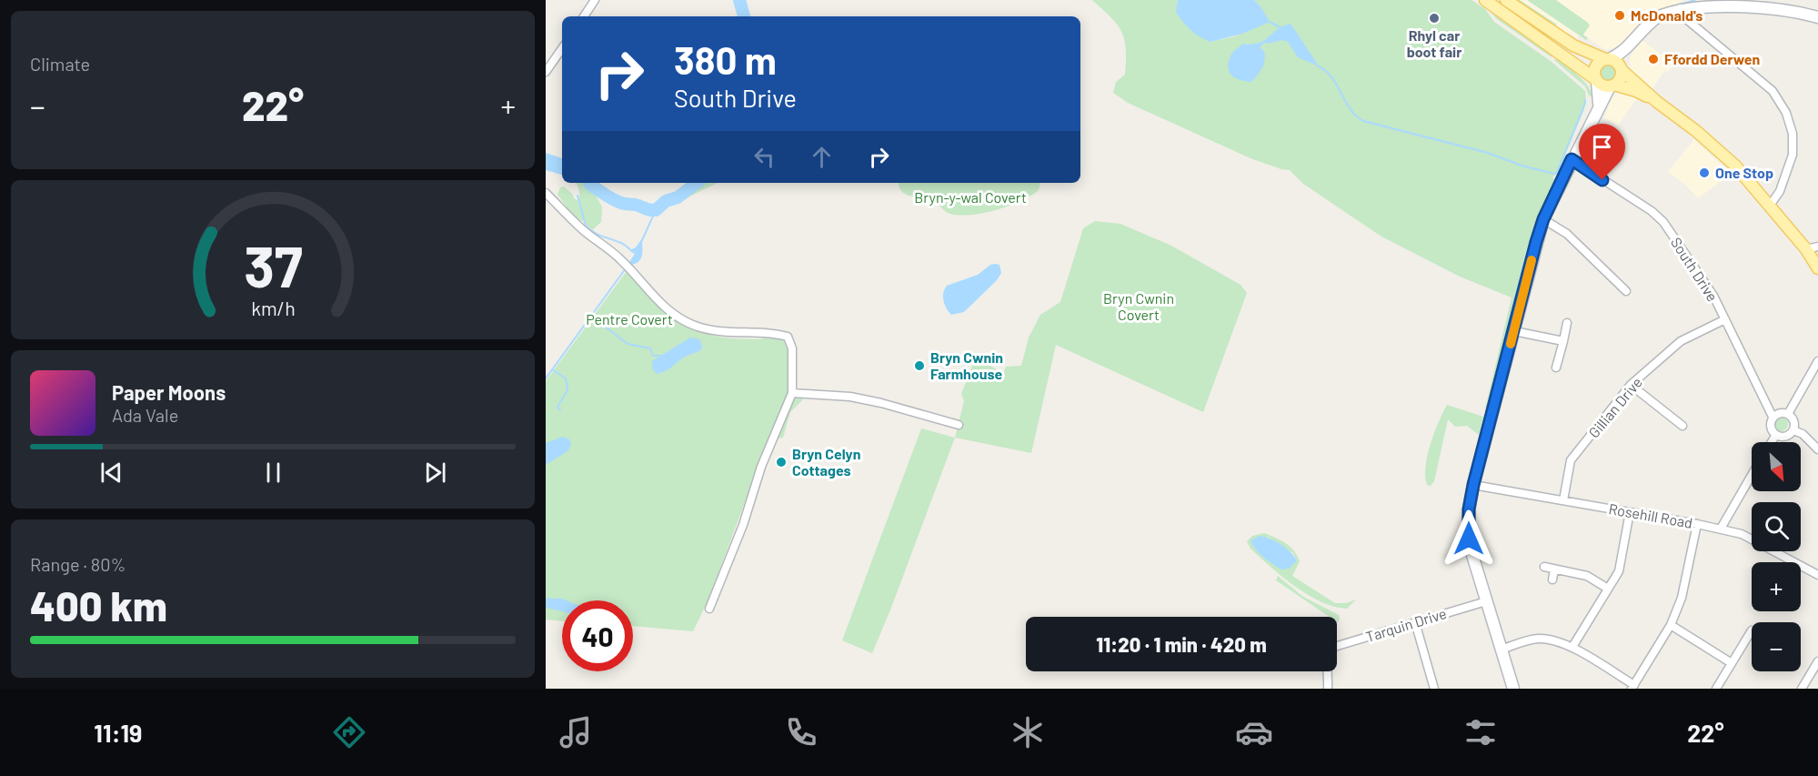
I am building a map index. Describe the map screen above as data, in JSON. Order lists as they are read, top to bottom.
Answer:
{
  "streets": {
    "street": [
      "South Drive",
      "Gillian Drive",
      "Rosehill Road",
      "Tarquin Drive"
    ]
  },
  "crossings": [
    ["South Drive", "Gillian Drive"],
    ["Gillian Drive", "Rosehill Road"]
  ],
  "parks": ["Bryn-y-wal Covert", "Bryn Cwnin Covert", "Pentre Covert"],
  "places": [
    "McDonald's",
    "Rhyl car boot fair",
    "Ffordd Derwen",
    "One Stop",
    "Bryn Cwnin Farmhouse",
    "Bryn Celyn Cottages"
  ],
  "north": "bottom right",
  "page": {
    "tile": [
      "Climate",
      ["Range · 80%", "400 km"]
    ],
    "turn": ["380 m", "South Drive"],
    "heat": ["−", "22°", "+"],
    "song": ["Paper Moons", "Ada Vale"],
    "map_buttons": ["+", "−"],
    "limit": "40",
    "trip": "11:20 · 1 min · 420 m",
    "tabs": ["11:19", "22°"],
    "gauge": ["37", "km/h"]
  }
}
